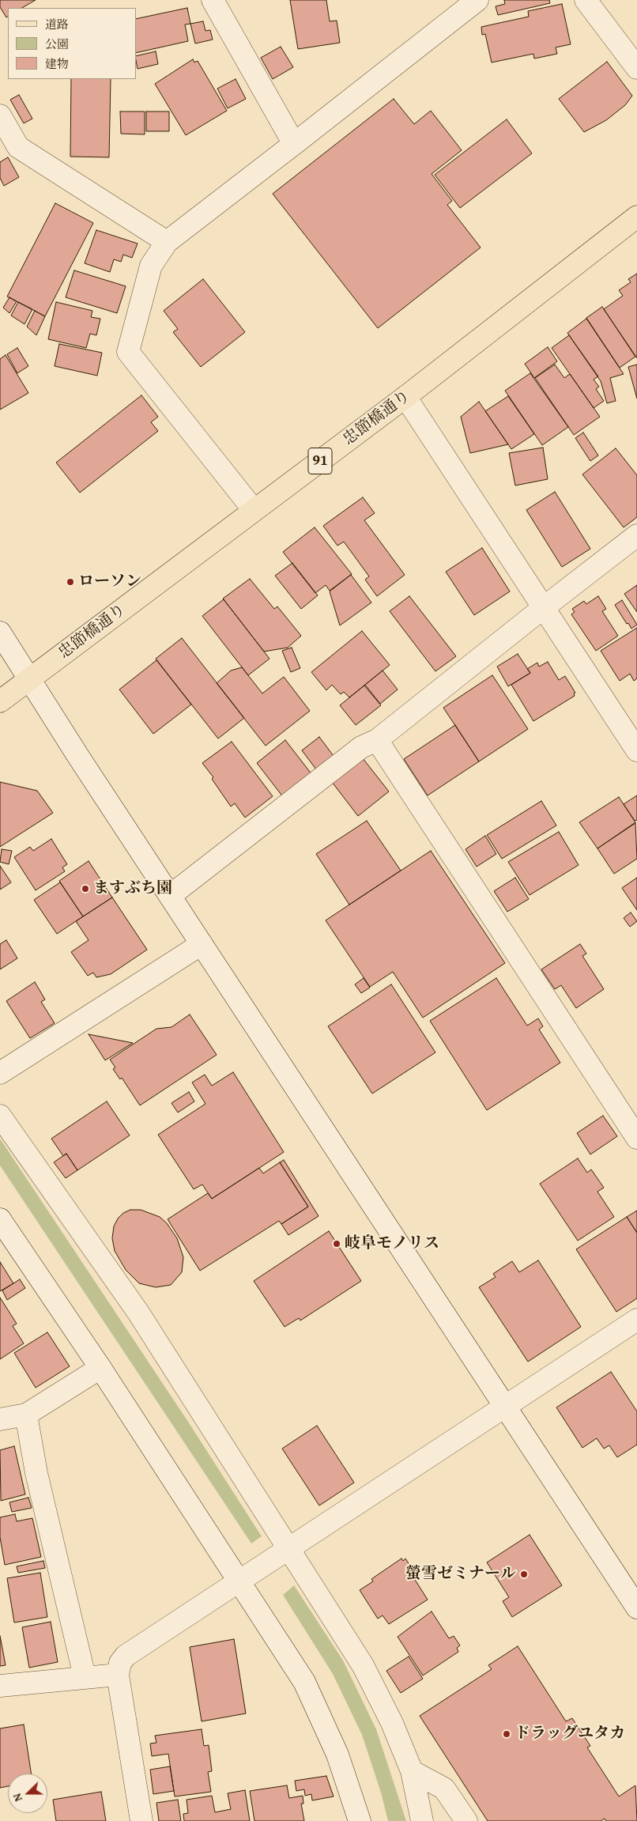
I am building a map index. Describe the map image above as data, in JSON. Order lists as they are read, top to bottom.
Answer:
{
  "streets": {
    "main road": ["忠節橋通り", "91"]
  },
  "places": [
    "ローソン",
    "ますぶち園",
    "岐阜モノリス",
    "螢雪ゼミナール",
    "ドラッグユタカ"
  ],
  "legend": ["道路", "公園", "建物"],
  "north": "left"
}
